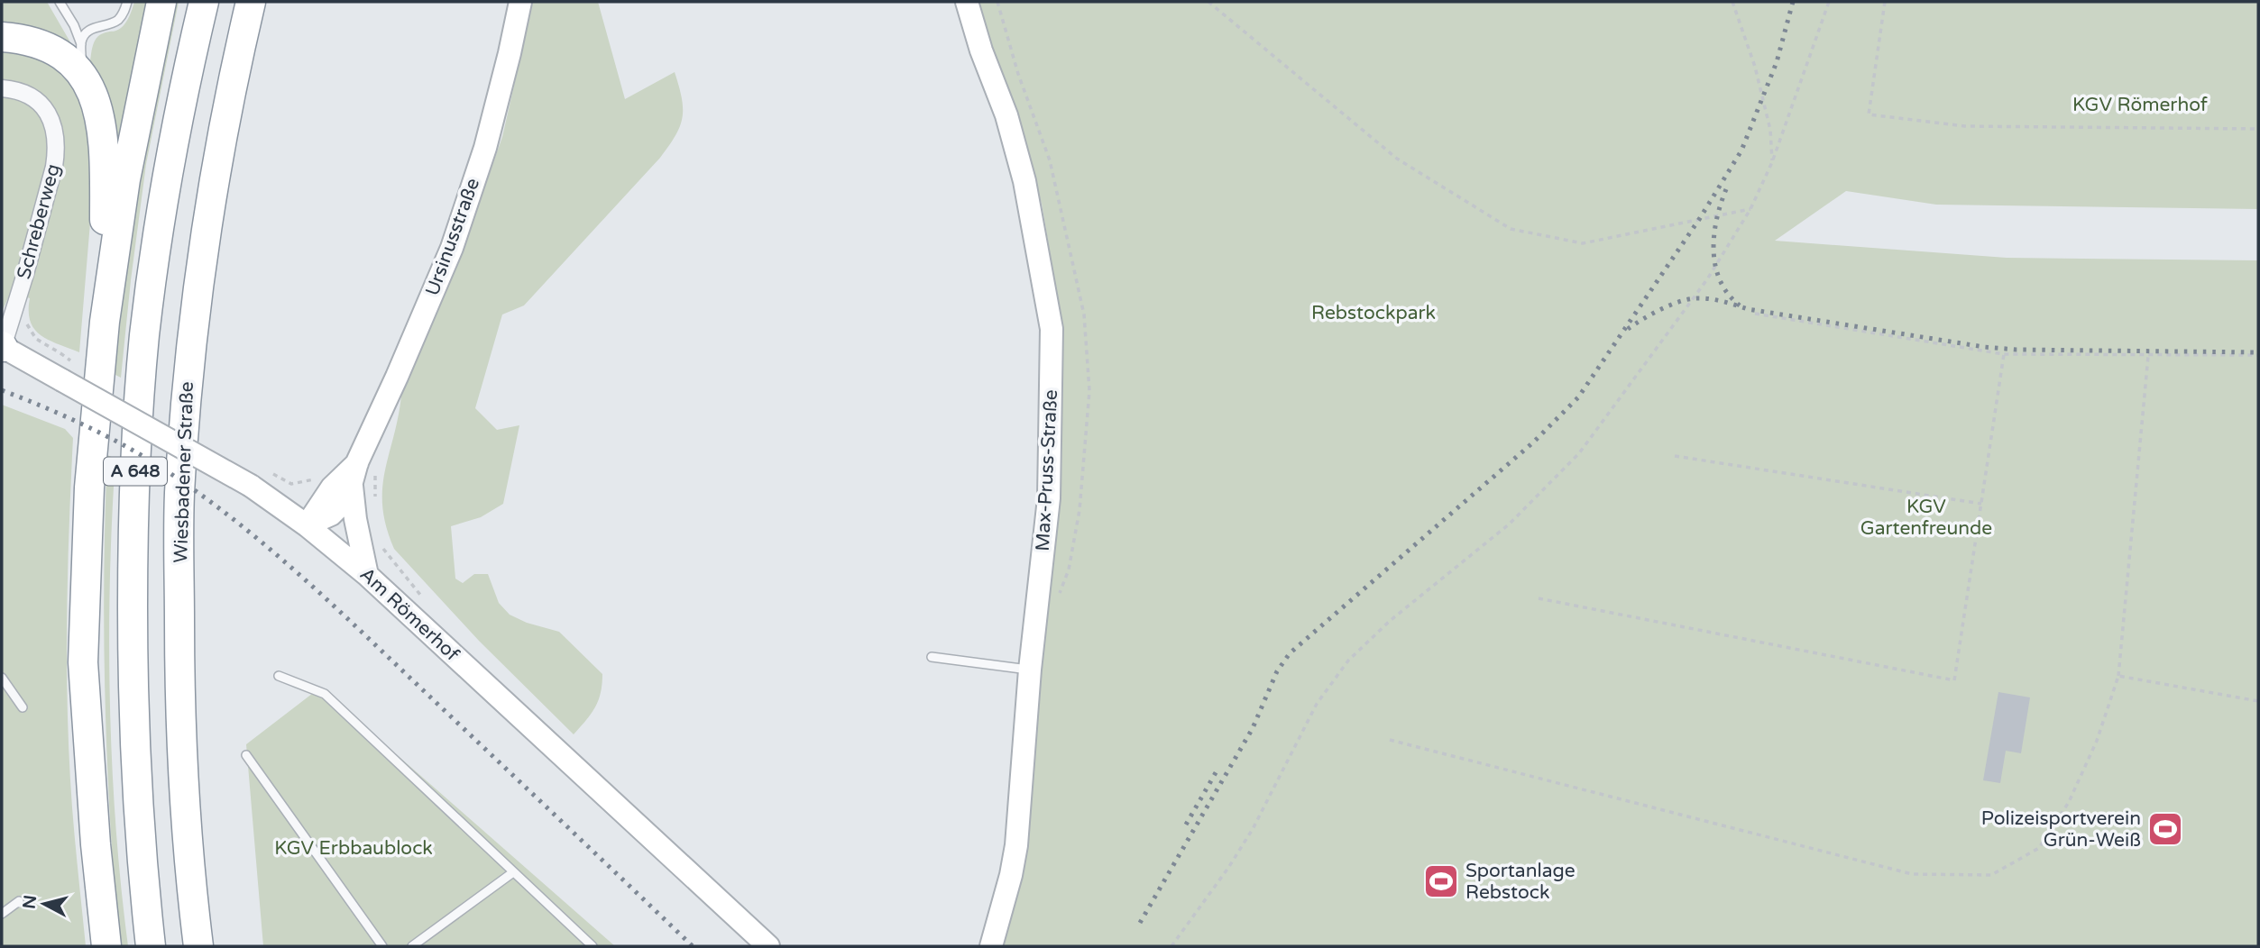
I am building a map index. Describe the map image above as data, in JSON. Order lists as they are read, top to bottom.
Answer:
{
  "streets": {
    "highway": ["A 648", "Wiesbadener Straße"],
    "main road": ["Ursinusstraße", "Max-Pruss-Straße", "Am Römerhof"],
    "street": ["Schreberweg"]
  },
  "crossings": [
    ["Schreberweg", "Am Römerhof"],
    ["Ursinusstraße", "Am Römerhof"]
  ],
  "parks": [
    "KGV Römerhof",
    "Rebstockpark",
    "KGV Gartenfreunde",
    "KGV Erbbaublock"
  ],
  "places": {
    "sports": ["Polizeisportverein Grün-Weiß", "Sportanlage Rebstock"]
  },
  "north": "left"
}
